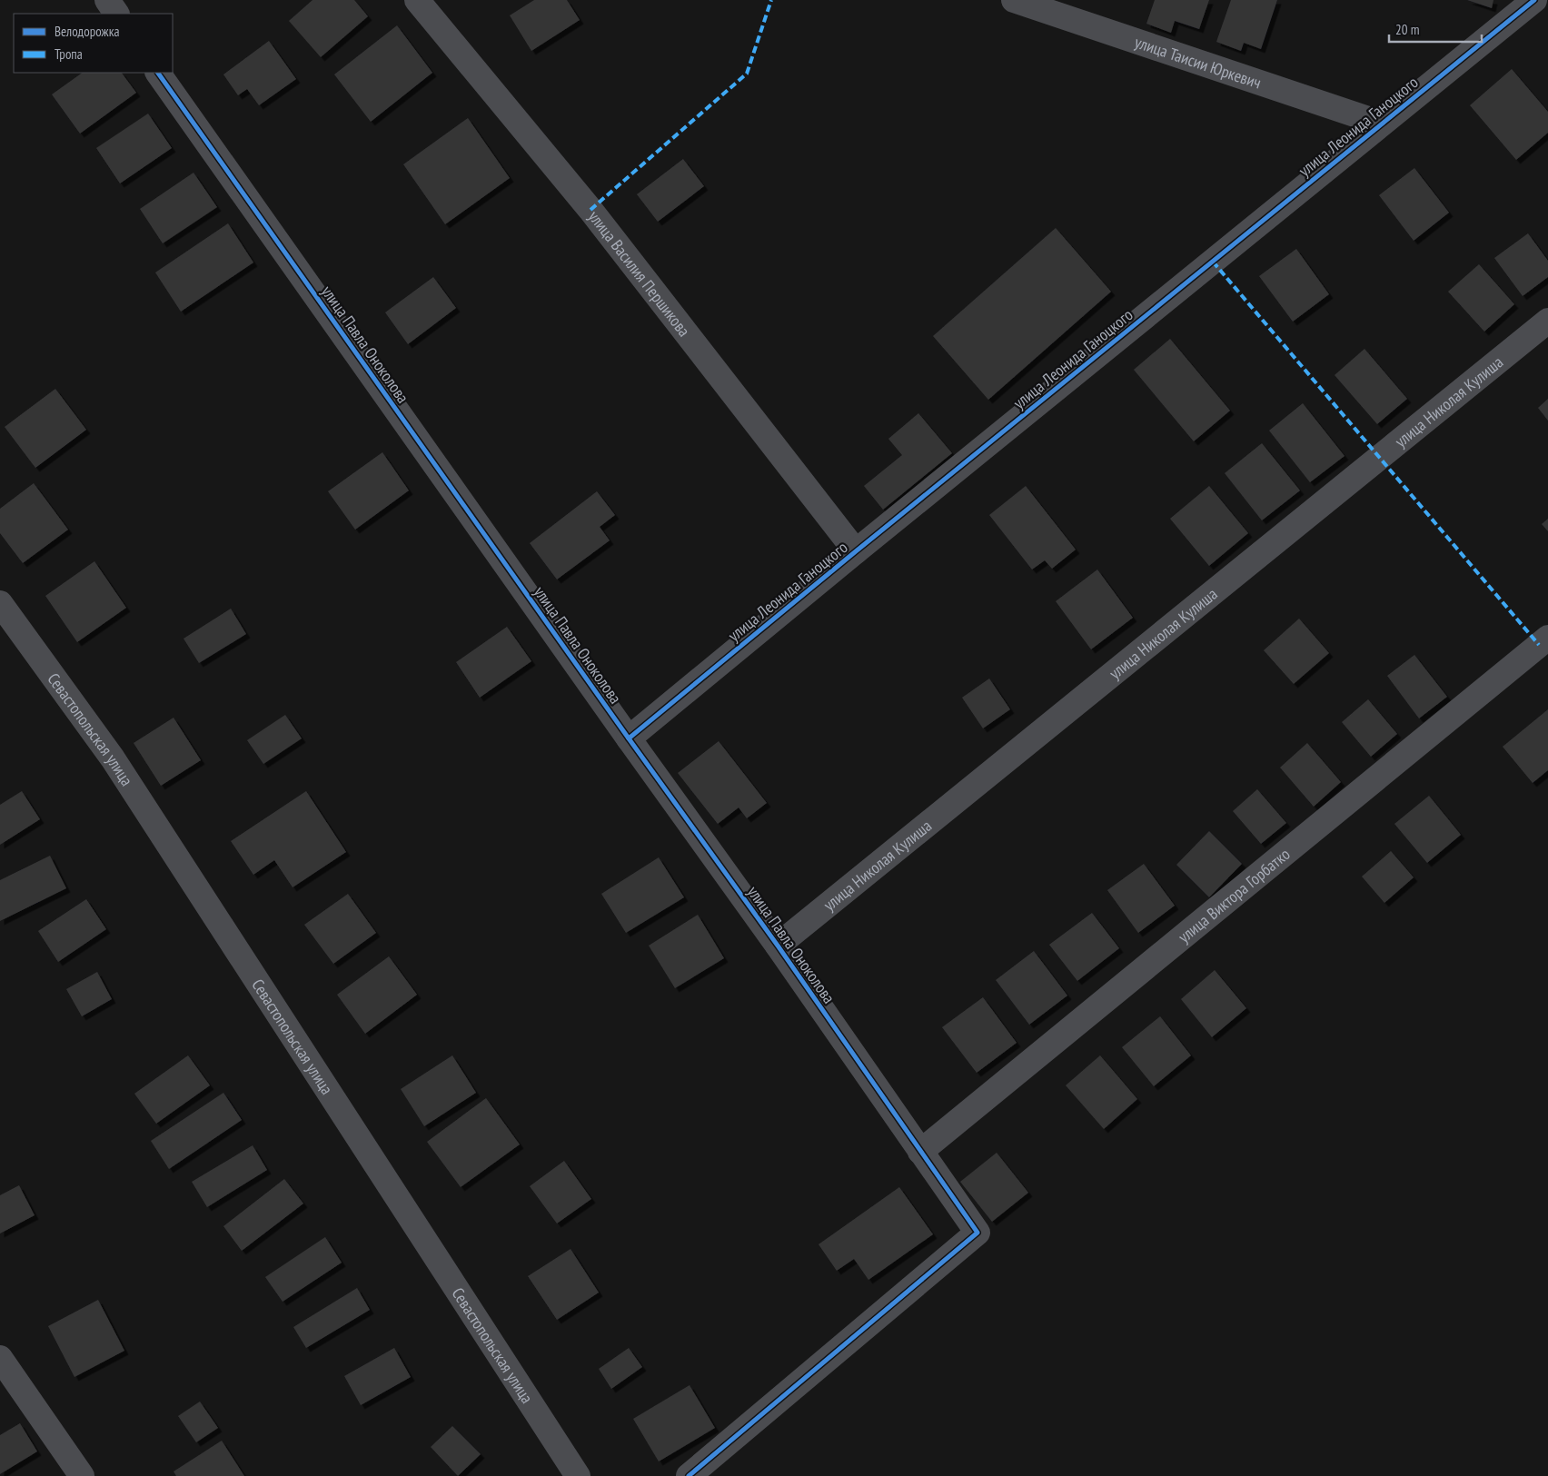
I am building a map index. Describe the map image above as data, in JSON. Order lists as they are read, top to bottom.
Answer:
{
  "streets": {
    "street": [
      "улица Таисии Юркевич",
      "улица Леонида Ганоцкого",
      "улица Василия Першикова",
      "улица Павла Оноколова",
      "улица Николая Кулиша",
      "Севастопольская улица",
      "улица Виктора Горбатко"
    ]
  },
  "crossings": [
    ["улица Таисии Юркевич", "улица Леонида Ганоцкого"],
    ["улица Леонида Ганоцкого", "улица Василия Першикова"],
    ["улица Леонида Ганоцкого", "улица Павла Оноколова"],
    ["улица Павла Оноколова", "улица Николая Кулиша"],
    ["улица Павла Оноколова", "улица Виктора Горбатко"]
  ],
  "legend": ["Велодорожка", "Тропа"],
  "scale_bar": "20 m"
}
